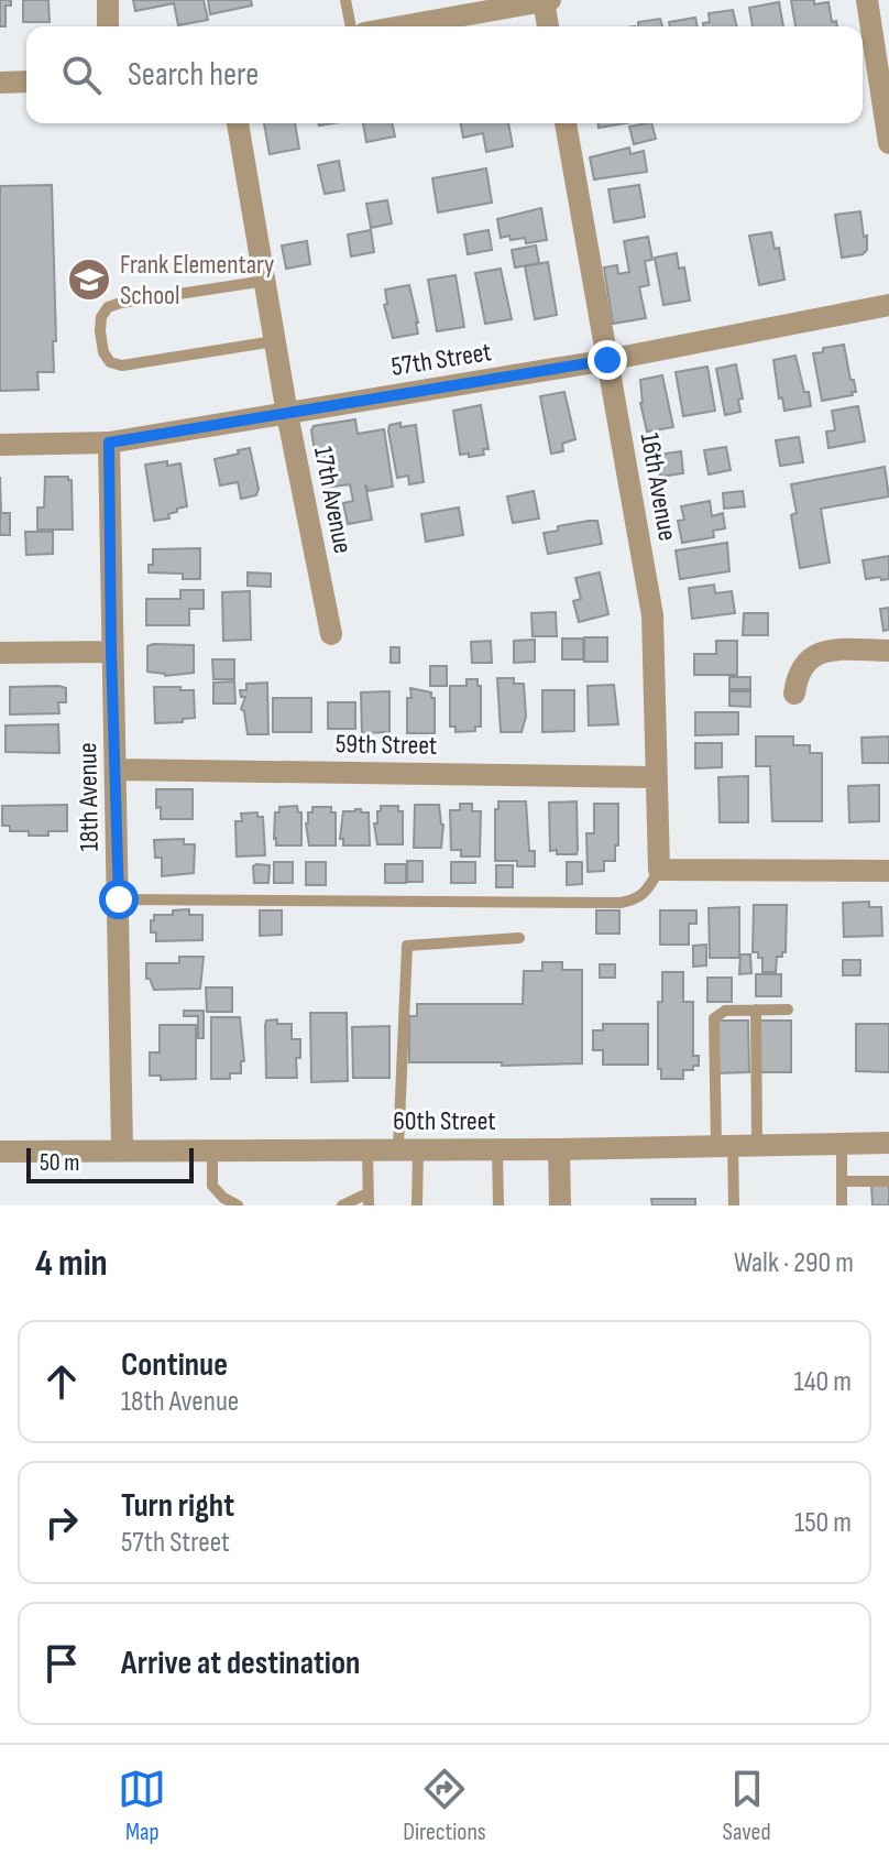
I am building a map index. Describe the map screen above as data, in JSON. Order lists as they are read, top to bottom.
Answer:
{
  "streets": {
    "street": [
      "57th Street",
      "16th Avenue",
      "17th Avenue",
      "59th Street",
      "18th Avenue",
      "60th Street"
    ]
  },
  "crossings": [
    ["57th Street", "16th Avenue"],
    ["57th Street", "17th Avenue"],
    ["57th Street", "18th Avenue"],
    ["16th Avenue", "59th Street"],
    ["59th Street", "18th Avenue"],
    ["18th Avenue", "60th Street"]
  ],
  "places": {
    "school or university": ["Frank Elementary School"]
  },
  "scale_bar": "50 m",
  "page": {
    "search": "Search here",
    "scale": "50 m",
    "heading": ["4 min", "Walk · 290 m"],
    "list": [
      ["Continue", "18th Avenue", "140 m"],
      ["Turn right", "57th Street", "150 m"],
      "Arrive at destination"
    ],
    "nav": ["Map", "Directions", "Saved"]
  }
}
